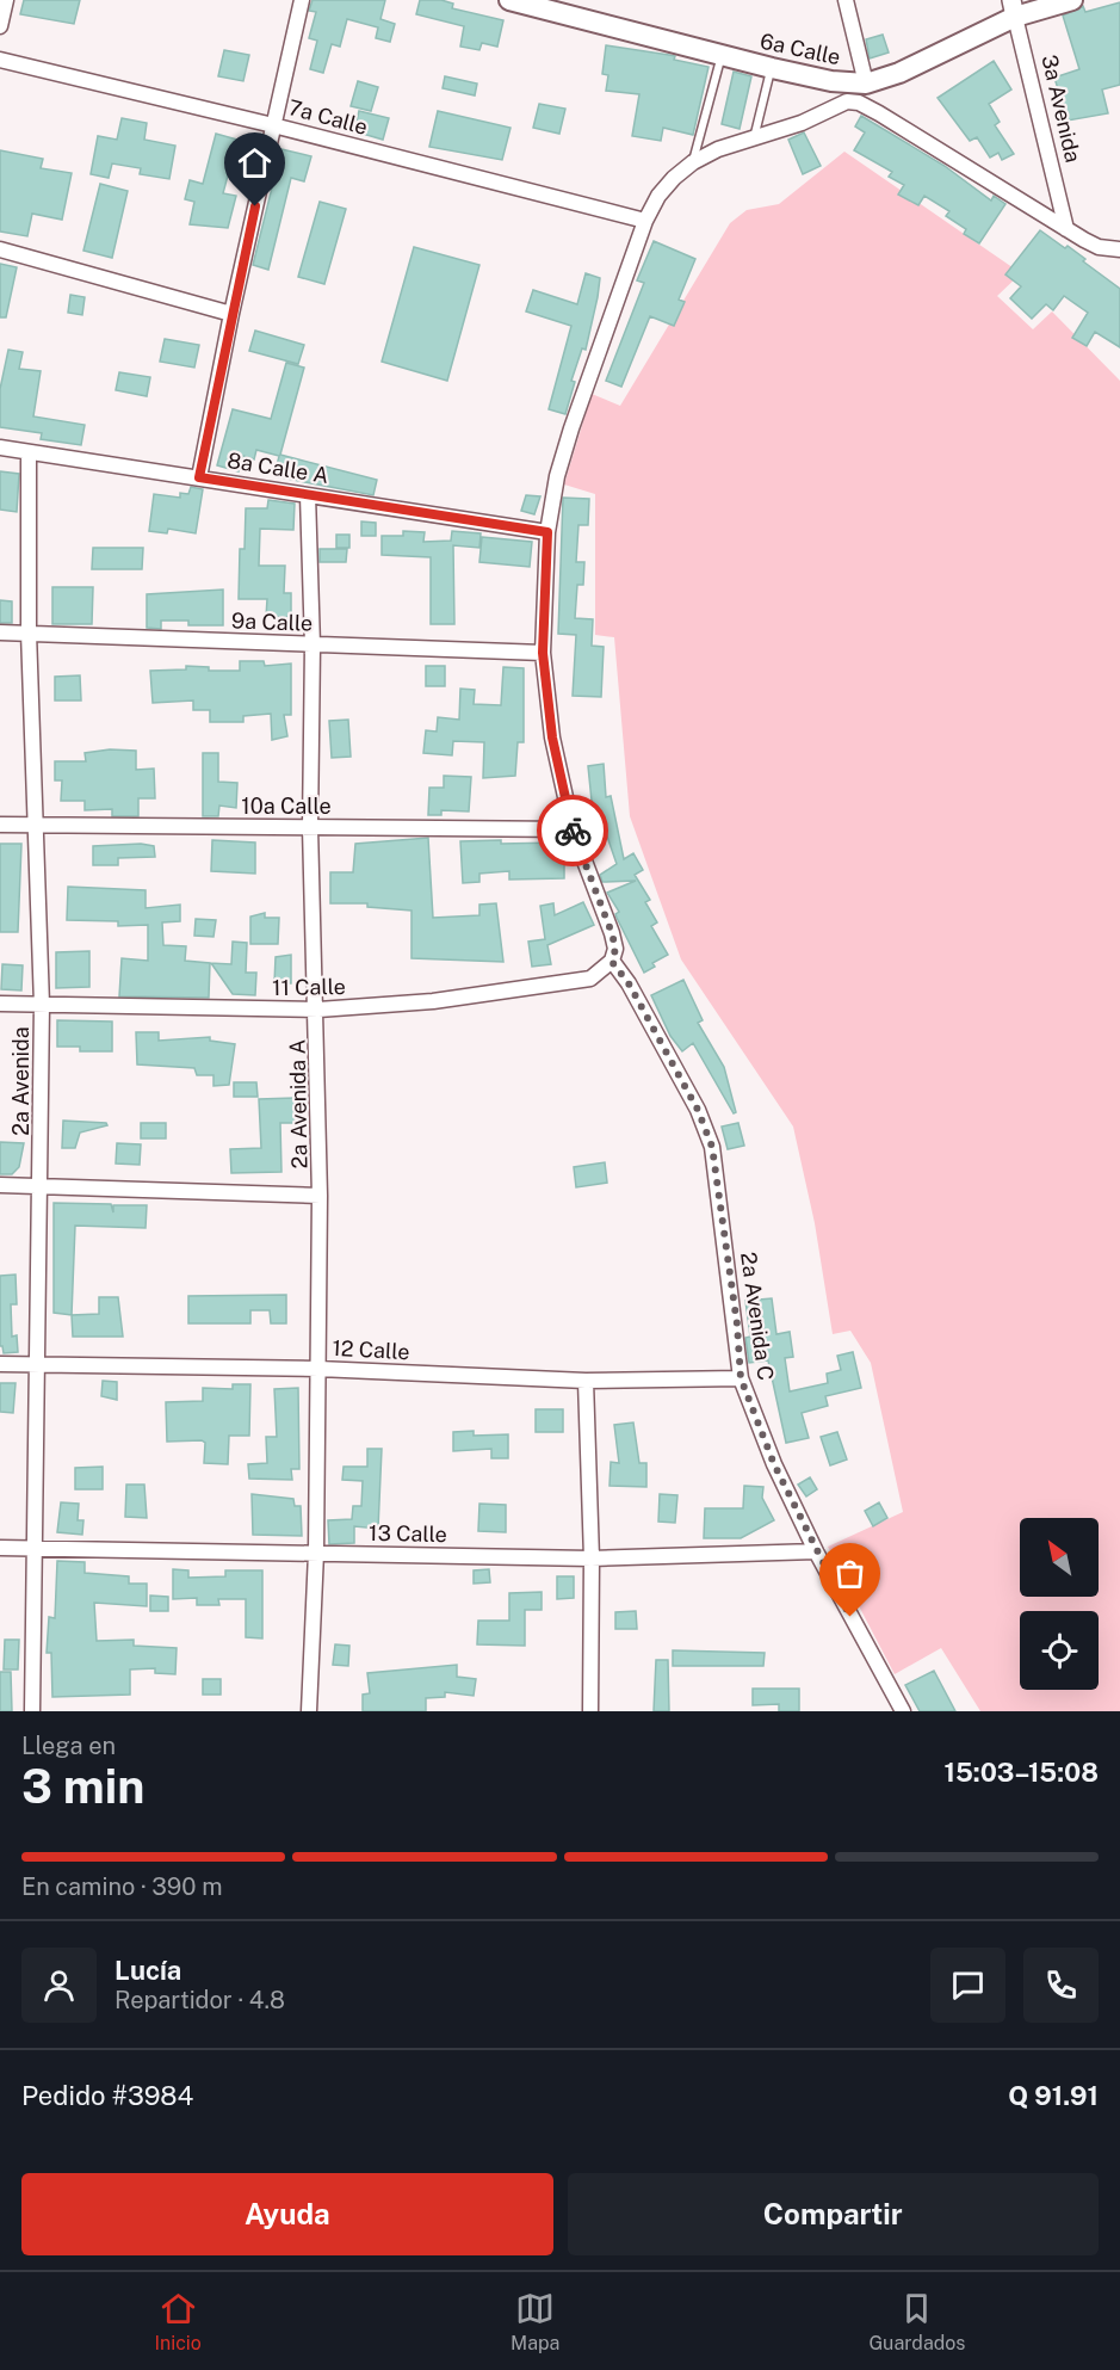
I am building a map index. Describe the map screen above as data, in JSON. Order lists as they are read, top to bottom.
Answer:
{
  "streets": {
    "main road": ["6a Calle"],
    "street": [
      "3a Avenida",
      "7a Calle",
      "8a Calle A",
      "9a Calle",
      "10a Calle",
      "11 Calle",
      "2a Avenida",
      "2a Avenida A",
      "2a Avenida C",
      "12 Calle",
      "13 Calle"
    ]
  },
  "crossings": [
    ["6a Calle", "3a Avenida"],
    ["8a Calle A", "2a Avenida"],
    ["8a Calle A", "2a Avenida A"],
    ["9a Calle", "2a Avenida"],
    ["9a Calle", "2a Avenida A"],
    ["10a Calle", "2a Avenida"],
    ["10a Calle", "2a Avenida A"],
    ["11 Calle", "2a Avenida"],
    ["11 Calle", "2a Avenida A"],
    ["11 Calle", "2a Avenida C"],
    ["2a Avenida", "12 Calle"],
    ["2a Avenida", "13 Calle"],
    ["2a Avenida A", "12 Calle"],
    ["2a Avenida A", "13 Calle"],
    ["2a Avenida C", "12 Calle"],
    ["2a Avenida C", "13 Calle"]
  ],
  "north": "top left",
  "page": {
    "heading": ["3 min", "Llega en", "15:03–15:08"],
    "panel": [
      "Lucía",
      "Repartidor · 4.8",
      "Pedido #3984",
      "Q 91.91"
    ],
    "bar": "En camino · 390 m",
    "buttons": ["Ayuda", "Compartir"],
    "tabs": ["Inicio", "Mapa", "Guardados"]
  }
}
